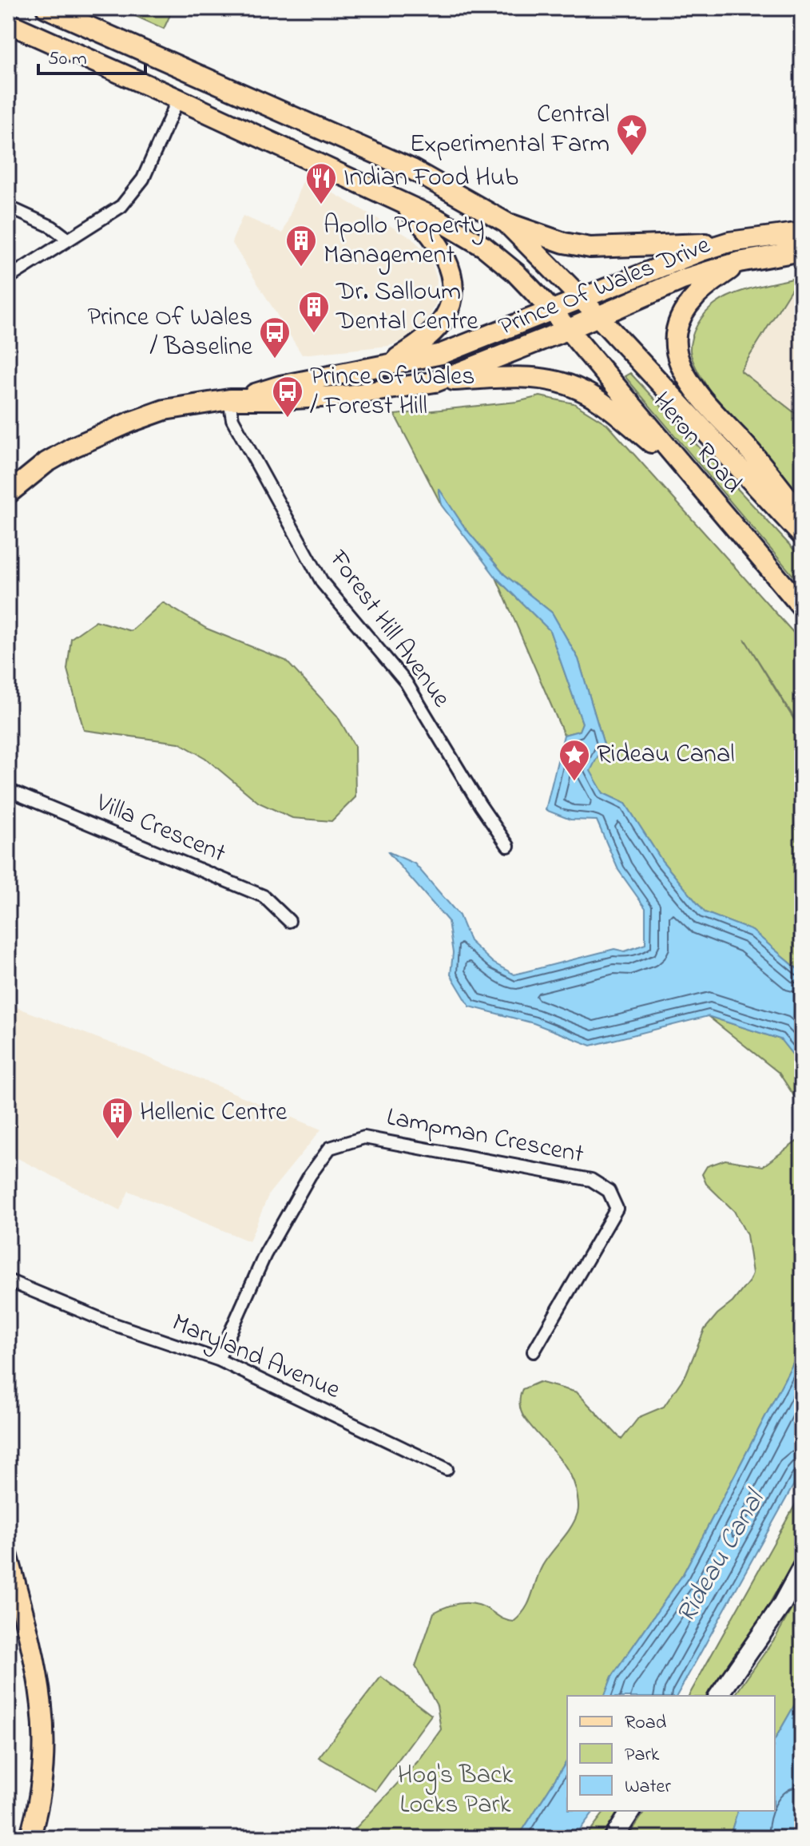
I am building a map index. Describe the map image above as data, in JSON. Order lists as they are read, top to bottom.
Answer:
{
  "streets": {
    "main road": ["Prince Of Wales Drive", "Heron Road"],
    "street": [
      "Forest Hill Avenue",
      "Villa Crescent",
      "Lampman Crescent",
      "Maryland Avenue"
    ]
  },
  "crossings": [
    ["Prince Of Wales Drive", "Heron Road"],
    ["Prince Of Wales Drive", "Forest Hill Avenue"],
    ["Lampman Crescent", "Maryland Avenue"]
  ],
  "water": ["Rideau Canal"],
  "parks": ["Hog's Back Locks Park"],
  "places": {
    "place": ["Central Experimental Farm", "Rideau Canal"],
    "restaurant": ["Indian Food Hub"],
    "building": ["Apollo Property Management", "Dr. Salloum Dental Centre", "Hellenic Centre"],
    "bus stop": ["Prince Of Wales / Baseline", "Prince Of Wales / Forest Hill"]
  },
  "legend": ["Road", "Park", "Water"],
  "scale_bar": "50 m"
}
